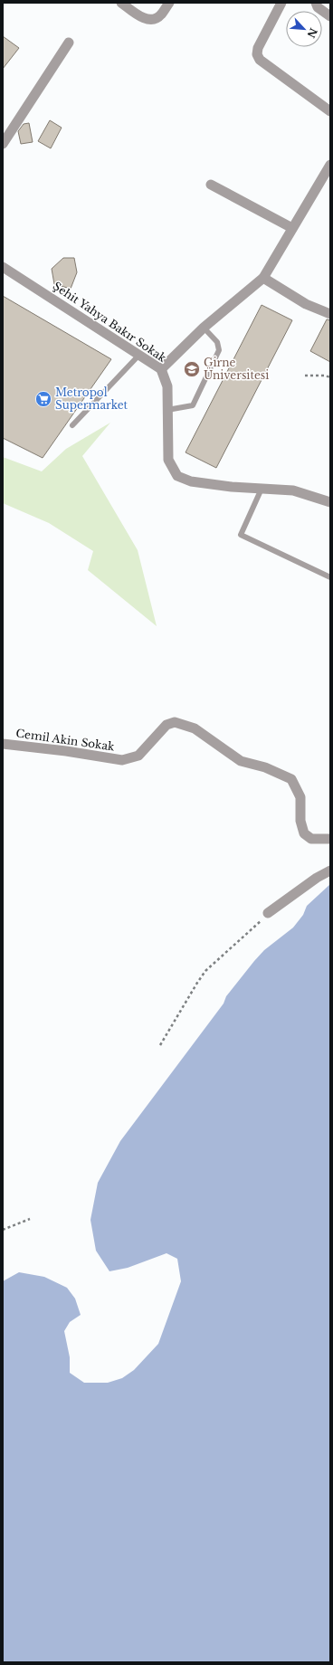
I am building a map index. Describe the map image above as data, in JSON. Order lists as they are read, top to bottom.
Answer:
{
  "streets": {
    "street": ["Şehit Yahya Bakır Sokak", "Cemil Akin Sokak"]
  },
  "places": {
    "school or university": ["Girne Üniversitesi"],
    "supermarket": ["Metropol Supermarket"]
  },
  "north": "bottom right"
}
